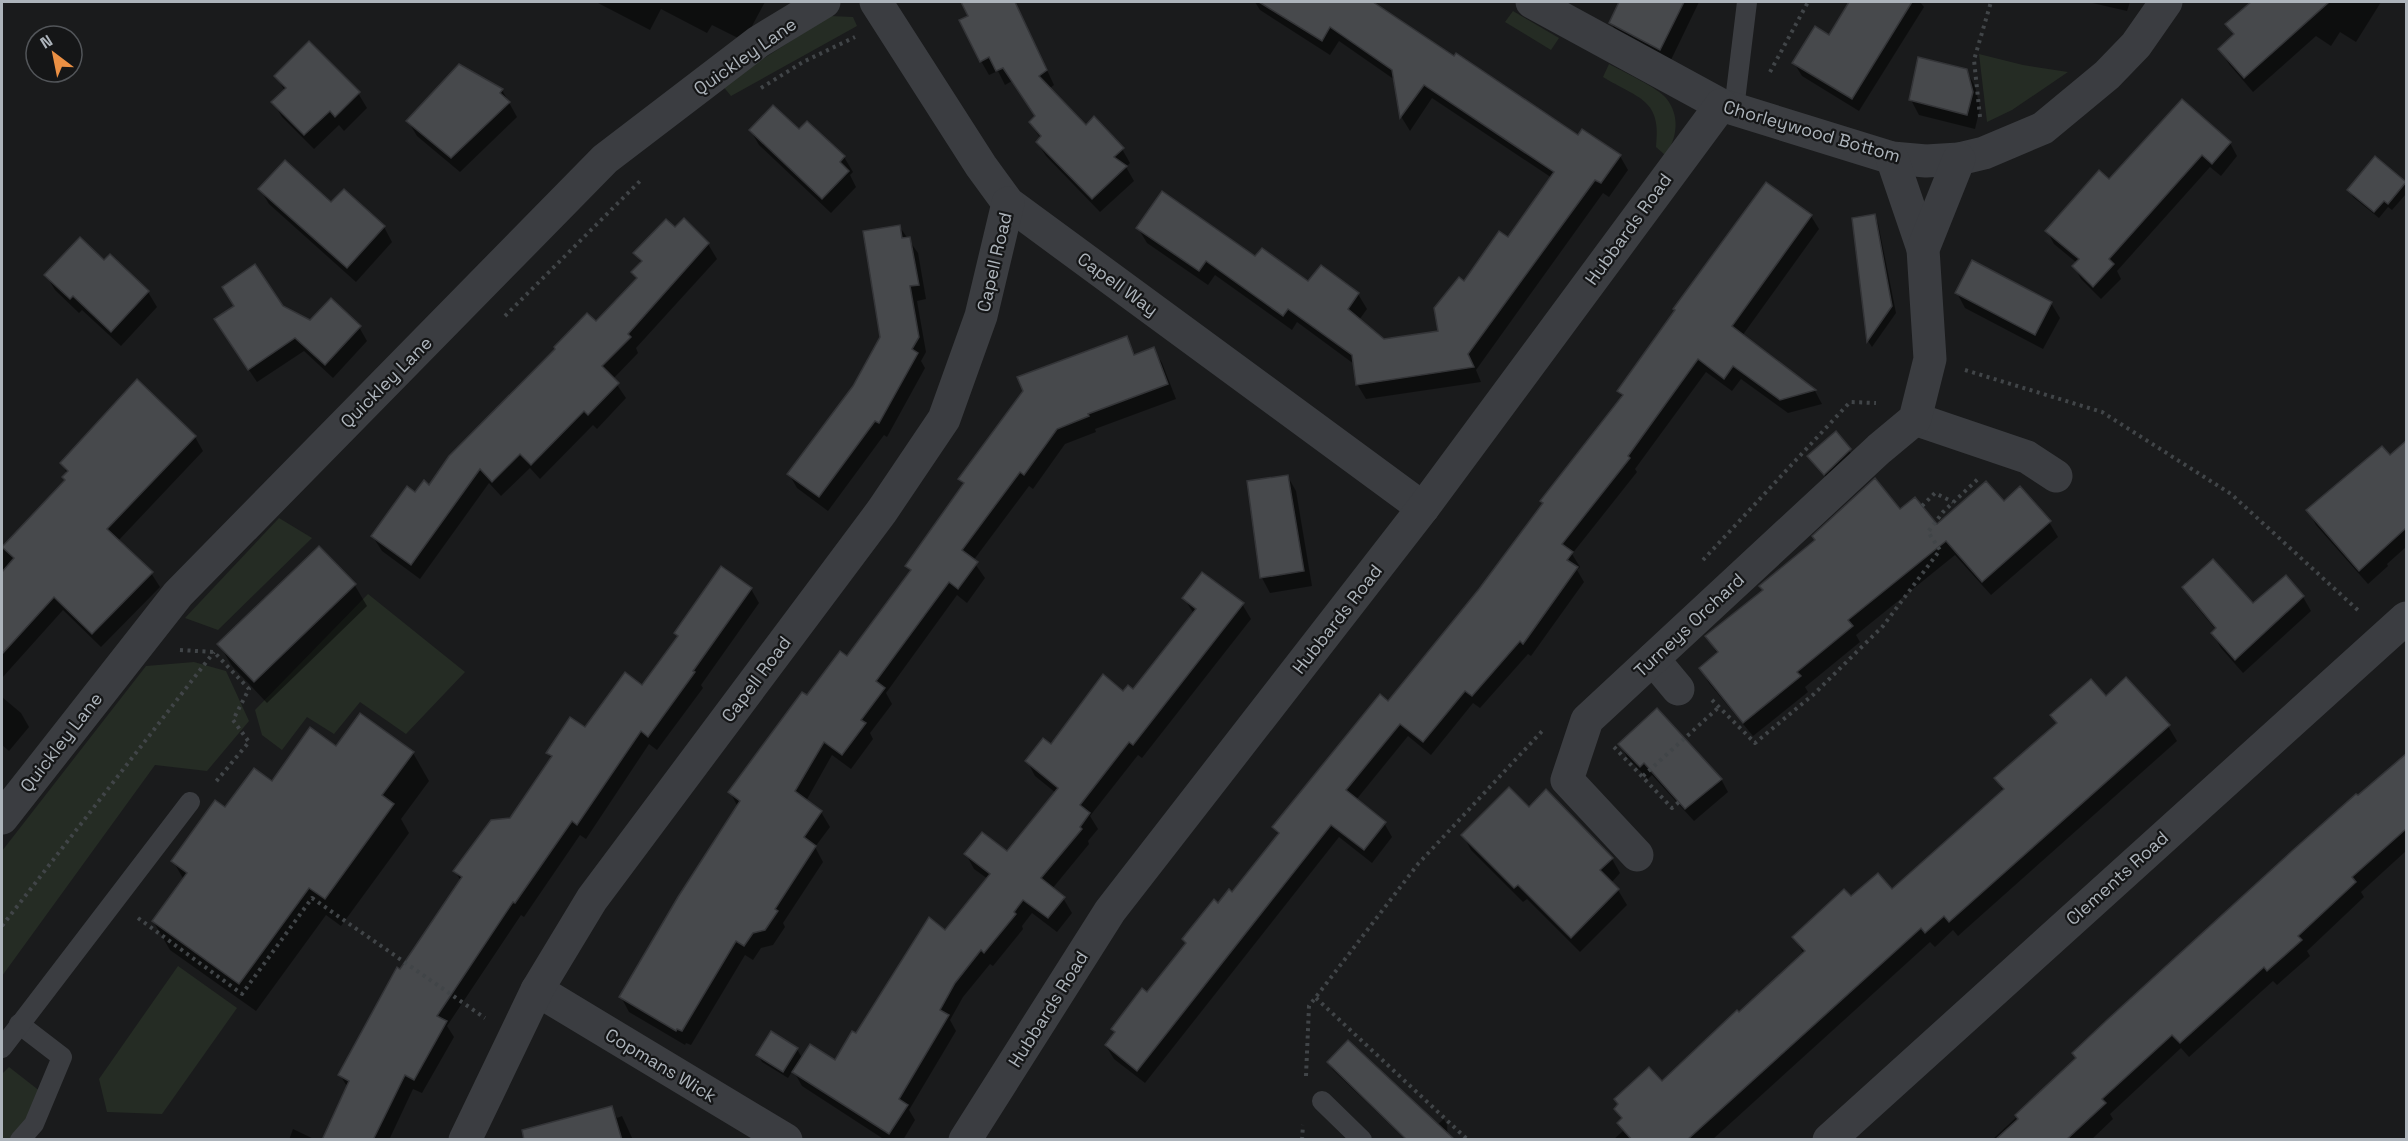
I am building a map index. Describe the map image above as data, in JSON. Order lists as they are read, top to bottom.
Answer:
{
  "streets": {
    "street": [
      "Quickley Lane",
      "Chorleywood Bottom",
      "Hubbards Road",
      "Capell Road",
      "Capell Way",
      "Turneys Orchard",
      "Clements Road",
      "Copmans Wick"
    ]
  },
  "crossings": [
    ["Chorleywood Bottom", "Hubbards Road"],
    ["Hubbards Road", "Capell Way"],
    ["Capell Road", "Capell Way"],
    ["Capell Road", "Copmans Wick"]
  ],
  "north": "top left"
}
